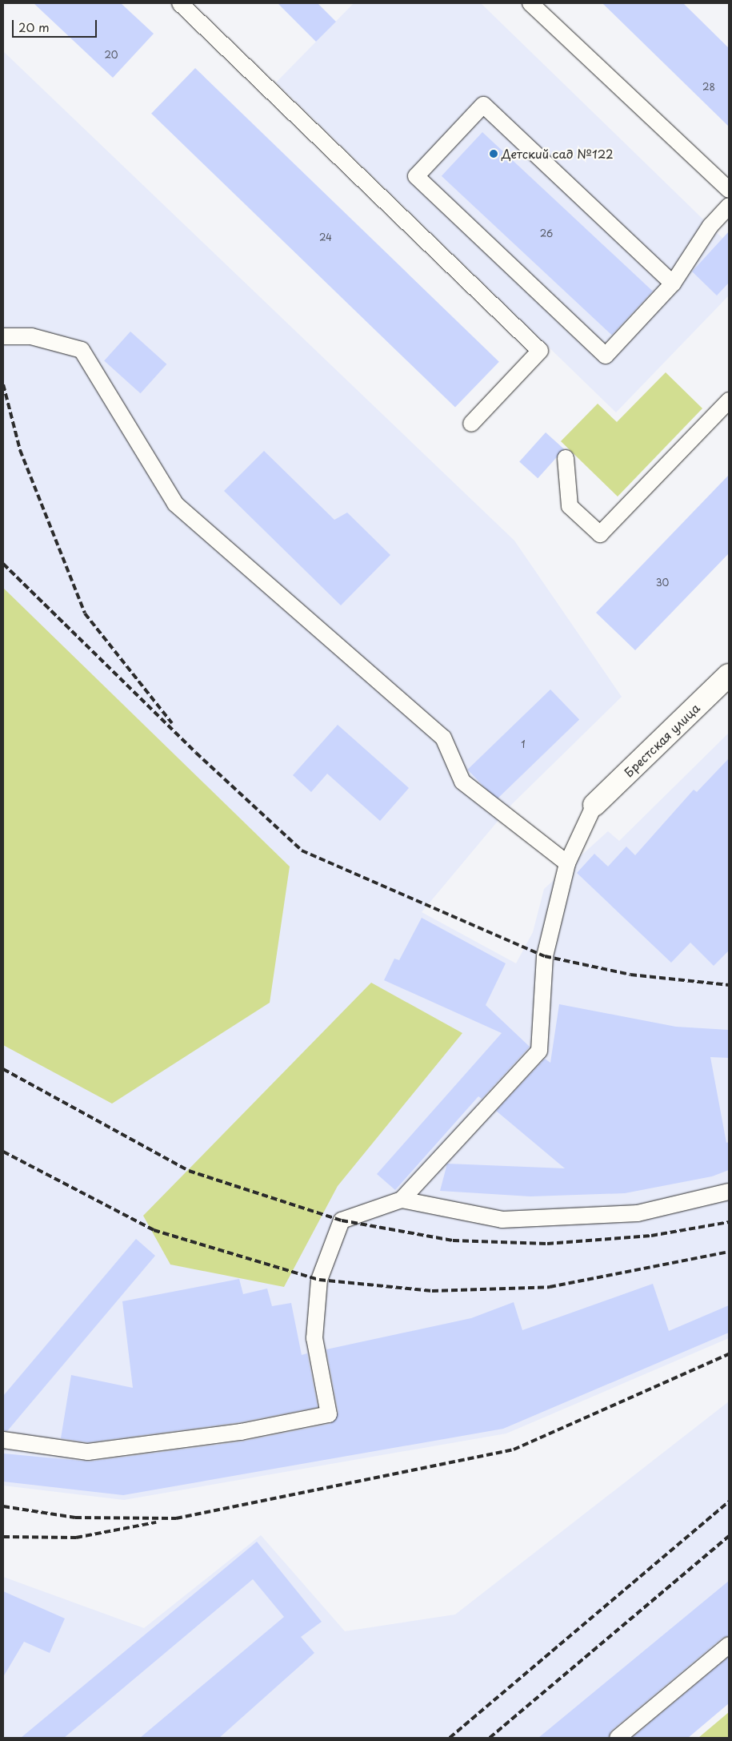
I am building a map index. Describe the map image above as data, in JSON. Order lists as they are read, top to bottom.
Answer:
{
  "streets": {
    "street": ["Брестская улица"]
  },
  "places": ["Детский сад №122"],
  "house_numbers": [
    "20",
    "28",
    "26",
    "24",
    "30",
    "1"
  ],
  "scale_bar": "20 m"
}
